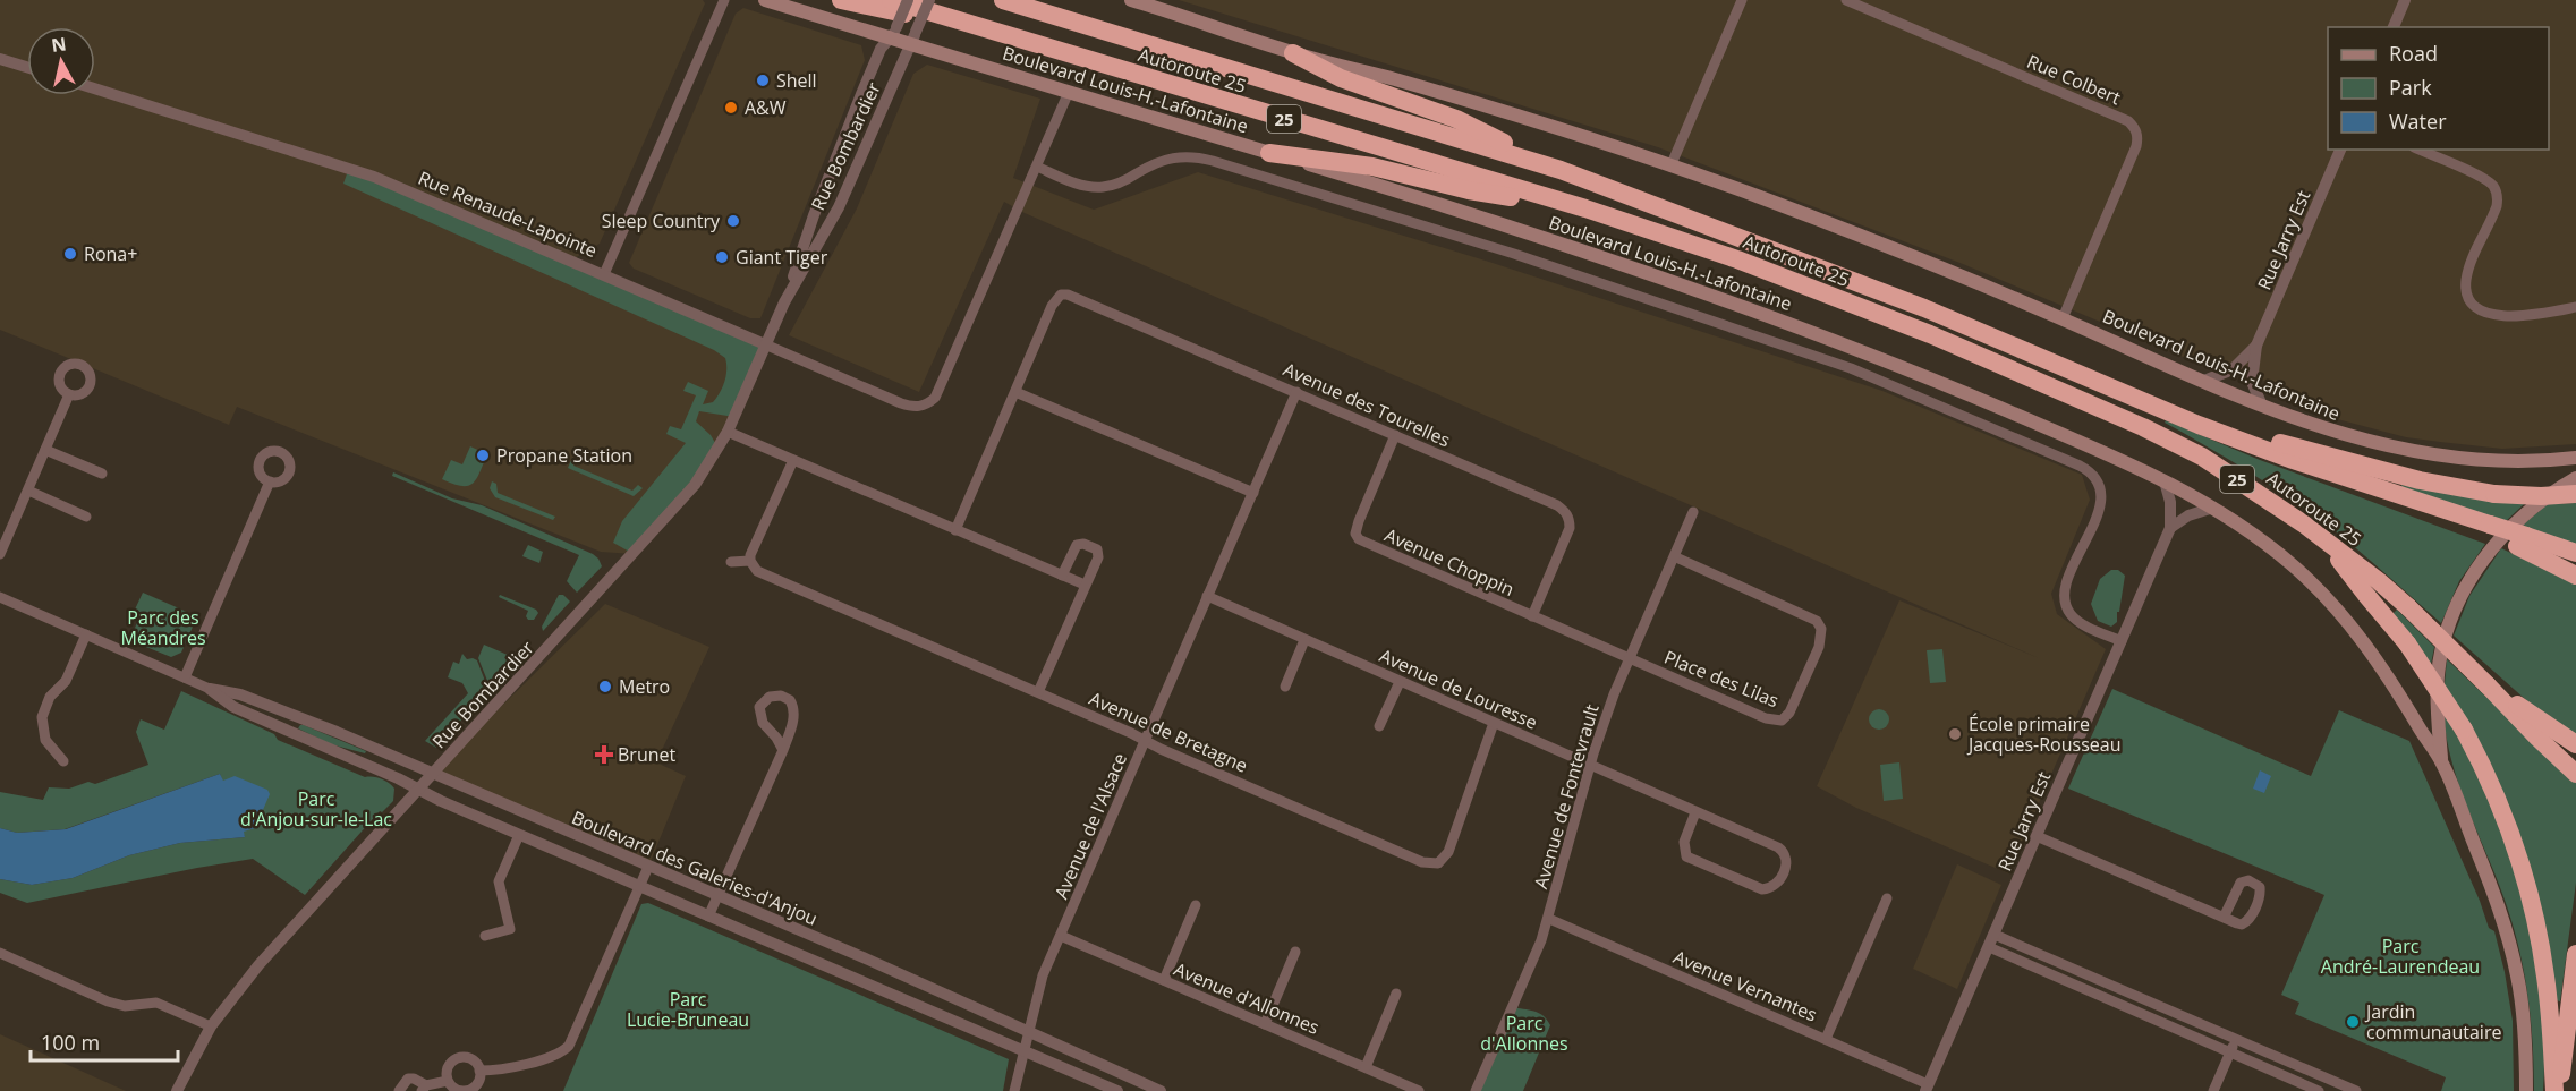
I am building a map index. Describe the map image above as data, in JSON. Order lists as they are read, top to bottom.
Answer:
{
  "streets": {
    "highway": ["Autoroute 25", "25"],
    "main road": ["Boulevard Louis-H.-Lafontaine"],
    "street": [
      "Rue Colbert",
      "Rue Bombardier",
      "Rue Renaude-Lapointe",
      "Rue Jarry Est",
      "Avenue des Tourelles",
      "Avenue Choppin",
      "Place des Lilas",
      "Avenue de Louresse",
      "Avenue de Bretagne",
      "Avenue de Fontevrault",
      "Avenue de l'Alsace",
      "Boulevard des Galeries-d'Anjou",
      "Avenue Vernantes",
      "Avenue d'Allonnes"
    ]
  },
  "crossings": [
    ["Rue Colbert", "Boulevard Louis-H.-Lafontaine"],
    ["Boulevard Louis-H.-Lafontaine", "Rue Bombardier"],
    ["Boulevard Louis-H.-Lafontaine", "Rue Jarry Est"],
    ["Rue Bombardier", "Rue Renaude-Lapointe"],
    ["Rue Bombardier", "Boulevard des Galeries-d'Anjou"],
    ["Rue Jarry Est", "Avenue Vernantes"],
    ["Avenue des Tourelles", "Avenue Choppin"],
    ["Avenue des Tourelles", "Avenue de l'Alsace"],
    ["Avenue Choppin", "Place des Lilas"],
    ["Avenue Choppin", "Avenue de Fontevrault"],
    ["Place des Lilas", "Avenue de Fontevrault"],
    ["Avenue de Louresse", "Avenue de Bretagne"],
    ["Avenue de Louresse", "Avenue de Fontevrault"],
    ["Avenue de Louresse", "Avenue de l'Alsace"],
    ["Avenue de Bretagne", "Avenue de l'Alsace"],
    ["Avenue de Fontevrault", "Avenue Vernantes"],
    ["Avenue de l'Alsace", "Boulevard des Galeries-d'Anjou"],
    ["Avenue de l'Alsace", "Avenue d'Allonnes"]
  ],
  "parks": [
    "Parc des Méandres",
    "Parc d'Anjou-sur-le-Lac",
    "Parc André-Laurendeau",
    "Parc Lucie-Bruneau",
    "Parc d'Allonnes"
  ],
  "places": {
    "other": [
      "Shell",
      "A&W",
      "Sleep Country",
      "Rona+",
      "Giant Tiger",
      "Propane Station",
      "Metro",
      "École primaire Jacques-Rousseau",
      "Jardin communautaire"
    ],
    "health": ["Brunet"]
  },
  "legend": ["Road", "Park", "Water"],
  "scale_bar": "100 m",
  "north": "top"
}
